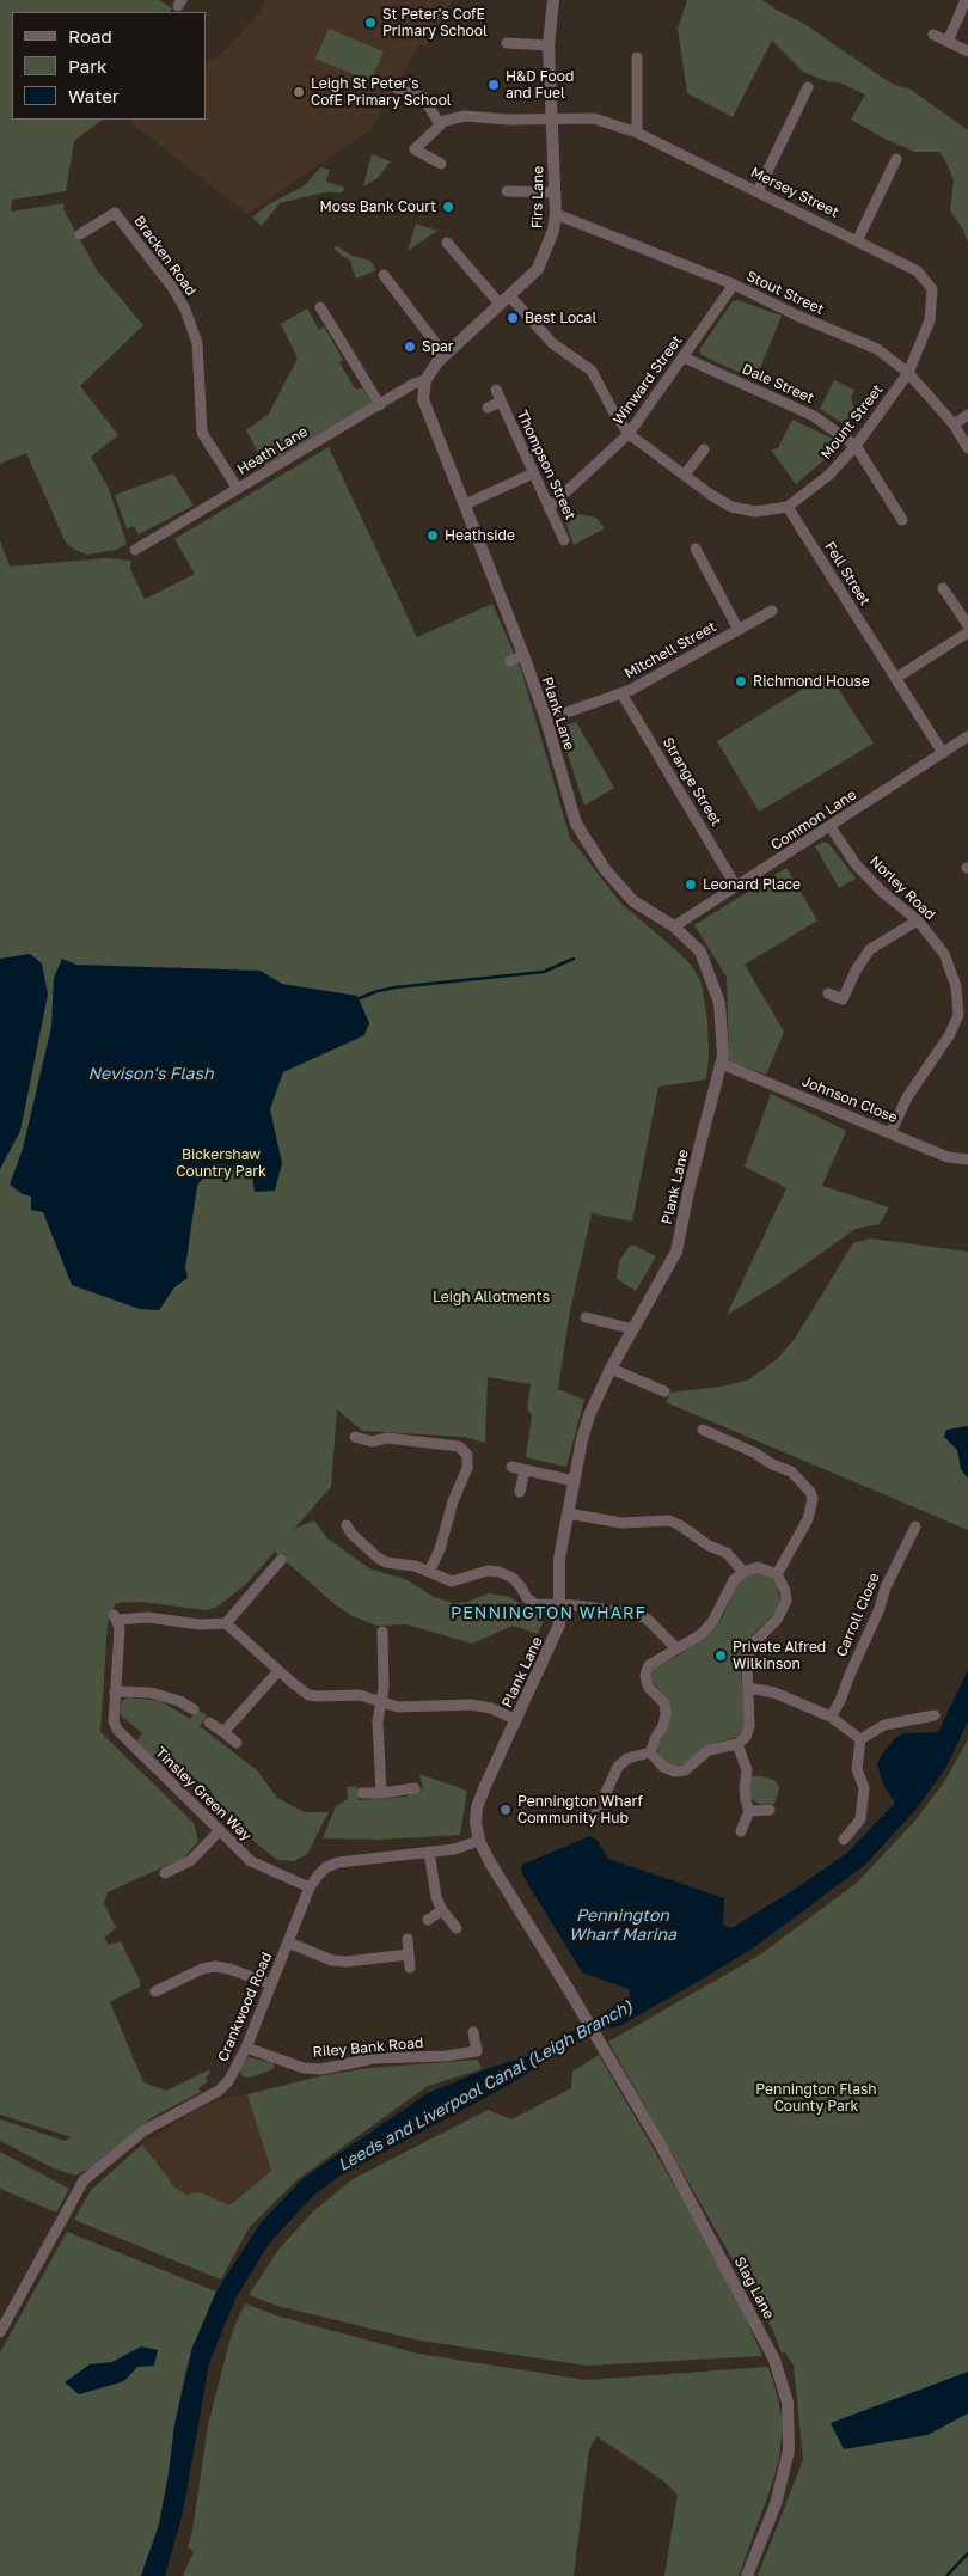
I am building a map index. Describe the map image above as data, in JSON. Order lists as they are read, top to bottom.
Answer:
{
  "streets": {
    "street": [
      "Mersey Street",
      "Firs Lane",
      "Bracken Road",
      "Stout Street",
      "Winward Street",
      "Dale Street",
      "Mount Street",
      "Heath Lane",
      "Thompson Street",
      "Fell Street",
      "Mitchell Street",
      "Plank Lane",
      "Strange Street",
      "Common Lane",
      "Norley Road",
      "Johnson Close",
      "Carroll Close",
      "Tinsley Green Way",
      "Crankwood Road",
      "Riley Bank Road",
      "Slag Lane"
    ]
  },
  "crossings": [
    ["Mersey Street", "Firs Lane"],
    ["Mersey Street", "Stout Street"],
    ["Mersey Street", "Mount Street"],
    ["Firs Lane", "Stout Street"],
    ["Firs Lane", "Heath Lane"],
    ["Firs Lane", "Plank Lane"],
    ["Bracken Road", "Heath Lane"],
    ["Stout Street", "Winward Street"],
    ["Stout Street", "Mount Street"],
    ["Winward Street", "Dale Street"],
    ["Winward Street", "Thompson Street"],
    ["Dale Street", "Mount Street"],
    ["Mount Street", "Fell Street"],
    ["Heath Lane", "Plank Lane"],
    ["Fell Street", "Common Lane"],
    ["Mitchell Street", "Plank Lane"],
    ["Mitchell Street", "Strange Street"],
    ["Plank Lane", "Common Lane"],
    ["Plank Lane", "Johnson Close"],
    ["Plank Lane", "Crankwood Road"],
    ["Plank Lane", "Slag Lane"],
    ["Strange Street", "Common Lane"],
    ["Common Lane", "Norley Road"],
    ["Norley Road", "Johnson Close"],
    ["Tinsley Green Way", "Crankwood Road"],
    ["Crankwood Road", "Riley Bank Road"]
  ],
  "districts": ["PENNINGTON WHARF"],
  "water": ["Nevison's Flash", "Pennington Wharf Marina", "Leeds and Liverpool Canal (Leigh Branch)"],
  "parks": ["Bickershaw Country Park", "Leigh Allotments", "Pennington Flash County Park"],
  "places": [
    "St Peter's CofE Primary School",
    "H&D Food and Fuel",
    "Leigh St Peter's CofE Primary School",
    "Moss Bank Court",
    "Best Local",
    "Spar",
    "Heathside",
    "Richmond House",
    "Leonard Place",
    "Private Alfred Wilkinson",
    "Pennington Wharf Community Hub"
  ],
  "legend": ["Road", "Park", "Water"]
}
